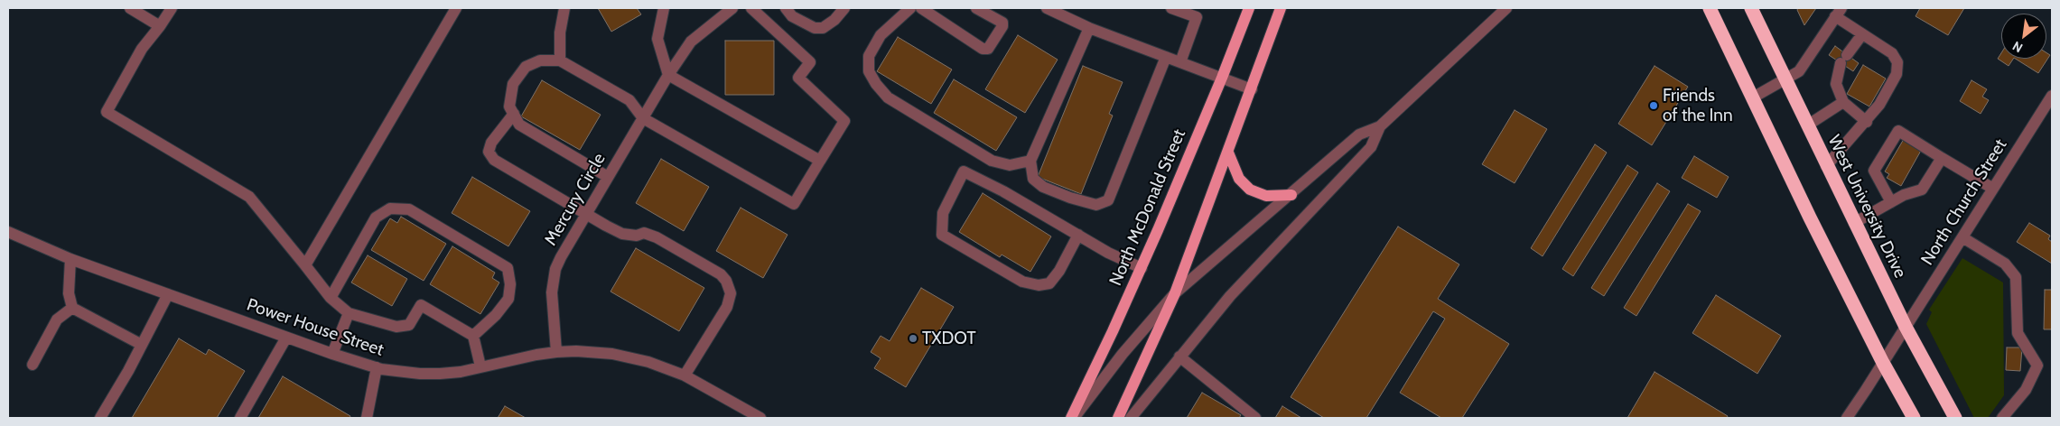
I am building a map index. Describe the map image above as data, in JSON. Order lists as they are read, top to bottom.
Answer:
{
  "streets": {
    "highway": ["West University Drive"],
    "main road": ["North McDonald Street"],
    "street": ["Mercury Circle", "North Church Street", "Power House Street"]
  },
  "crossings": [
    ["Mercury Circle", "Power House Street"],
    ["North Church Street", "West University Drive"]
  ],
  "places": ["Friends of the Inn", "TXDOT"],
  "north": "bottom left"
}
